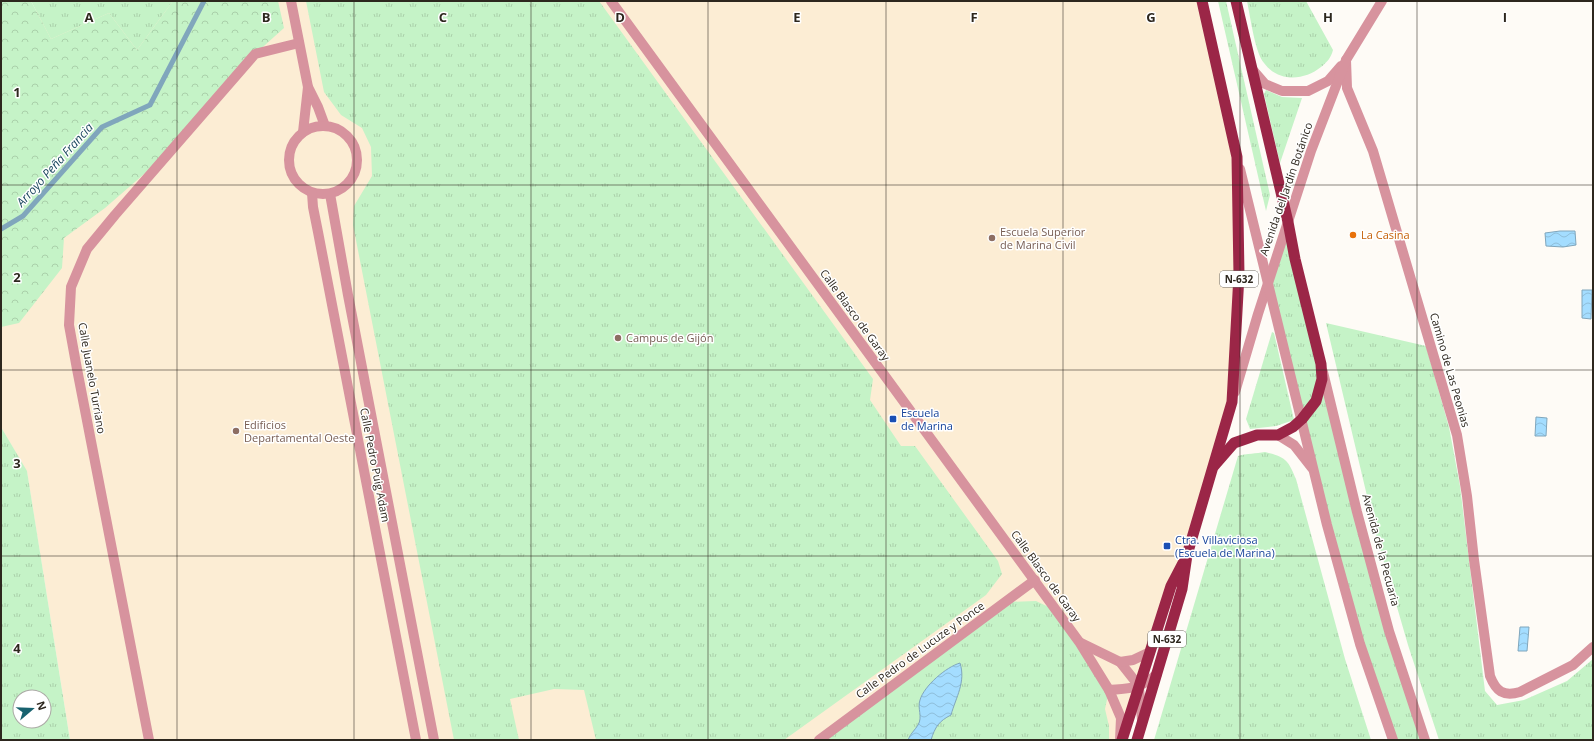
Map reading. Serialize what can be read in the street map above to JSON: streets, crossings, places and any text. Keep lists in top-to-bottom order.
{
  "streets": {
    "highway": ["Avenida del Jardín Botánico", "N-632", "Avenida de la Pecuaria"],
    "street": [
      "Calle Blasco de Garay",
      "Camino de Las Peonias",
      "Calle Juanelo Turriano",
      "Calle Pedro Puig Adam",
      "Calle Pedro de Lucuze y Ponce"
    ]
  },
  "crossings": [
    ["Avenida del Jardín Botánico", "N-632"],
    ["Avenida del Jardín Botánico", "Calle Blasco de Garay"],
    ["Avenida del Jardín Botánico", "Camino de Las Peonias"],
    ["Avenida del Jardín Botánico", "Avenida de la Pecuaria"],
    ["N-632", "Avenida de la Pecuaria"],
    ["Calle Blasco de Garay", "Calle Pedro de Lucuze y Ponce"]
  ],
  "water": ["Arroyo Peña Francia"],
  "places": {
    "other": [
      "La Casina",
      "Escuela Superior de Marina Civil",
      "Campus de Gijón",
      "Edificios Departamental Oeste"
    ],
    "transit": ["Escuela de Marina", "Ctra. Villaviciosa (Escuela de Marina)"]
  },
  "north": "right",
  "grid": {
    "columns": [
      "A",
      "B",
      "C",
      "D",
      "E",
      "F",
      "G",
      "H",
      "I"
    ],
    "rows": [
      "1",
      "2",
      "3",
      "4"
    ]
  }
}
